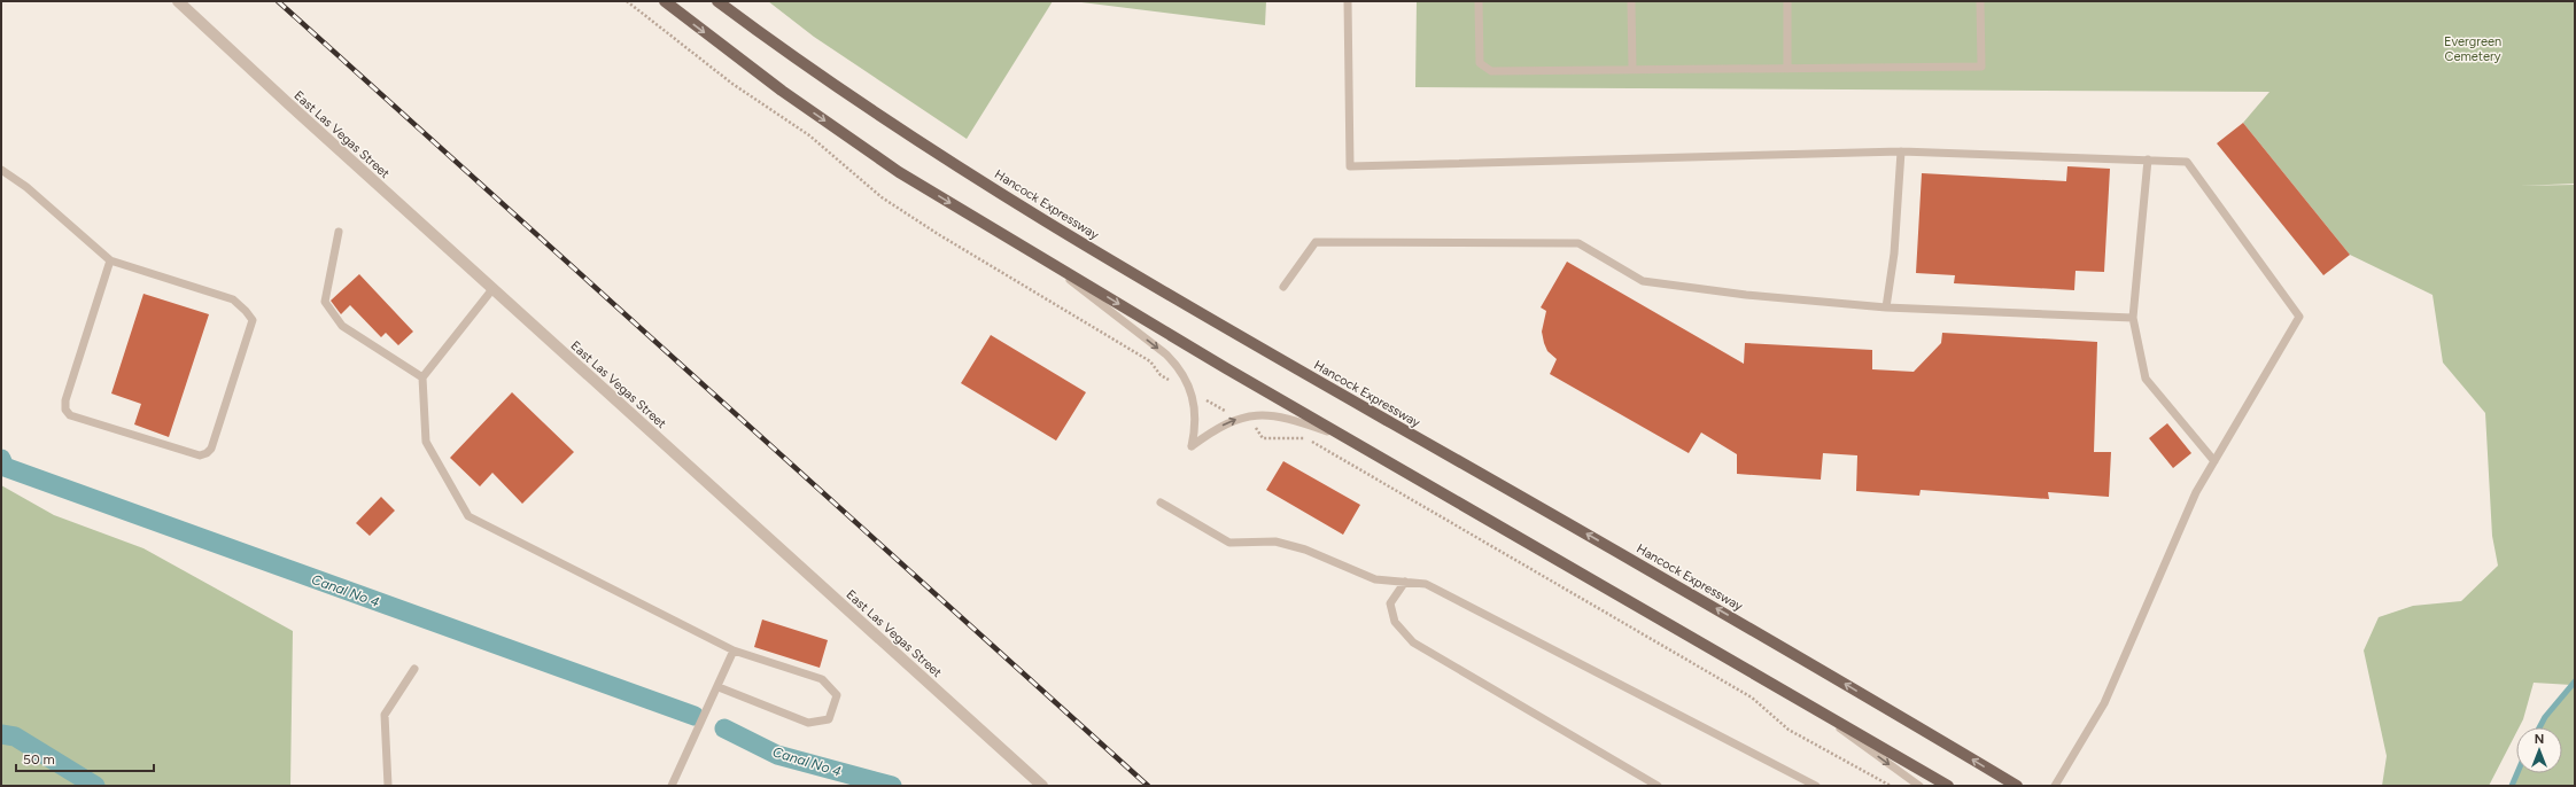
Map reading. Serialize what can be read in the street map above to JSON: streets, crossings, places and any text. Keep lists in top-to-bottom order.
{
  "streets": {
    "main road": ["Hancock Expressway"],
    "street": ["East Las Vegas Street"]
  },
  "water": ["Canal No 4"],
  "parks": ["Evergreen Cemetery"],
  "scale_bar": "50 m",
  "north": "top"
}
